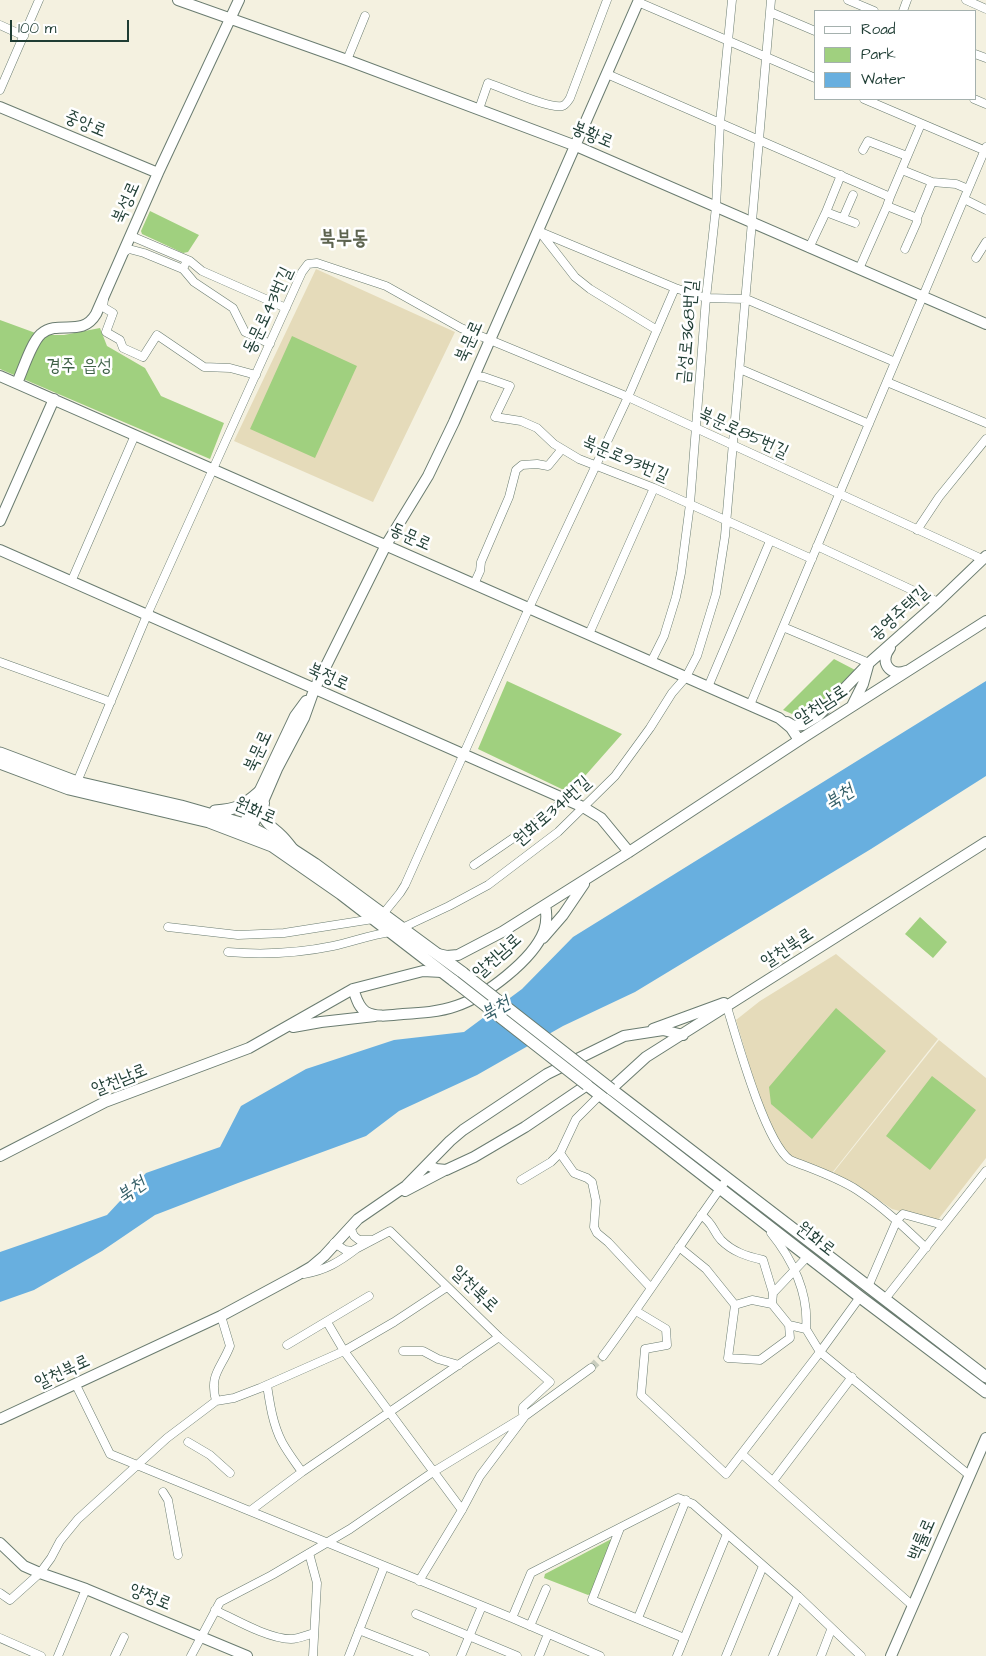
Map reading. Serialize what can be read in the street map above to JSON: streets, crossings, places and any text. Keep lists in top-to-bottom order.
{
  "streets": {
    "main road": ["원화로"],
    "street": [
      "중앙로",
      "봉황로",
      "북성로",
      "동문로43번길",
      "금성로368번길",
      "북문로",
      "북문로85번길",
      "북문로93번길",
      "동문로",
      "공영주택길",
      "북정로",
      "알천남로",
      "원화로341번길",
      "알천북로",
      "백률로",
      "양정로"
    ]
  },
  "crossings": [
    ["중앙로", "북성로"],
    ["봉황로", "북성로"],
    ["봉황로", "금성로368번길"],
    ["봉황로", "북문로"],
    ["봉황로", "원화로341번길"],
    ["북성로", "동문로"],
    ["동문로43번길", "북문로"],
    ["동문로43번길", "북문로85번길"],
    ["동문로43번길", "동문로"],
    ["동문로43번길", "북정로"],
    ["동문로43번길", "원화로"],
    ["금성로368번길", "북문로85번길"],
    ["금성로368번길", "북문로93번길"],
    ["금성로368번길", "동문로"],
    ["북문로", "북문로85번길"],
    ["북문로", "북문로93번길"],
    ["북문로", "동문로"],
    ["북문로", "북정로"],
    ["북문로", "원화로"],
    ["북문로85번길", "공영주택길"],
    ["북문로85번길", "원화로341번길"],
    ["북문로93번길", "원화로341번길"],
    ["동문로", "알천남로"],
    ["동문로", "원화로341번길"],
    ["공영주택길", "알천남로"],
    ["북정로", "알천남로"],
    ["북정로", "원화로341번길"],
    ["알천남로", "원화로"],
    ["원화로", "원화로341번길"],
    ["원화로", "알천북로"]
  ],
  "districts": ["북부동"],
  "water": ["북천"],
  "parks": ["경주 읍성"],
  "legend": ["Road", "Park", "Water"],
  "scale_bar": "100 m"
}
